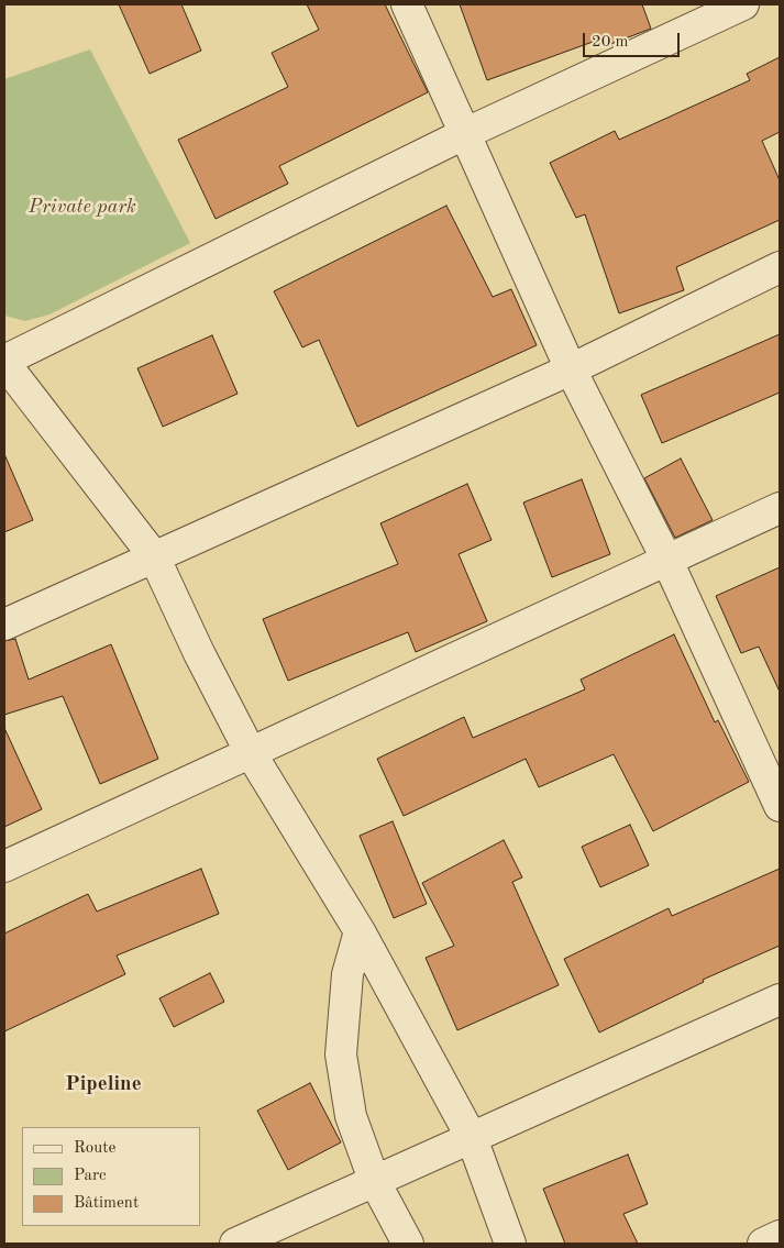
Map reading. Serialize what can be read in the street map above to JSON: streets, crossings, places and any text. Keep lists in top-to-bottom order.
{
  "districts": ["Pipeline"],
  "parks": ["Private park"],
  "legend": ["Route", "Parc", "Bâtiment"],
  "scale_bar": "20 m"
}
